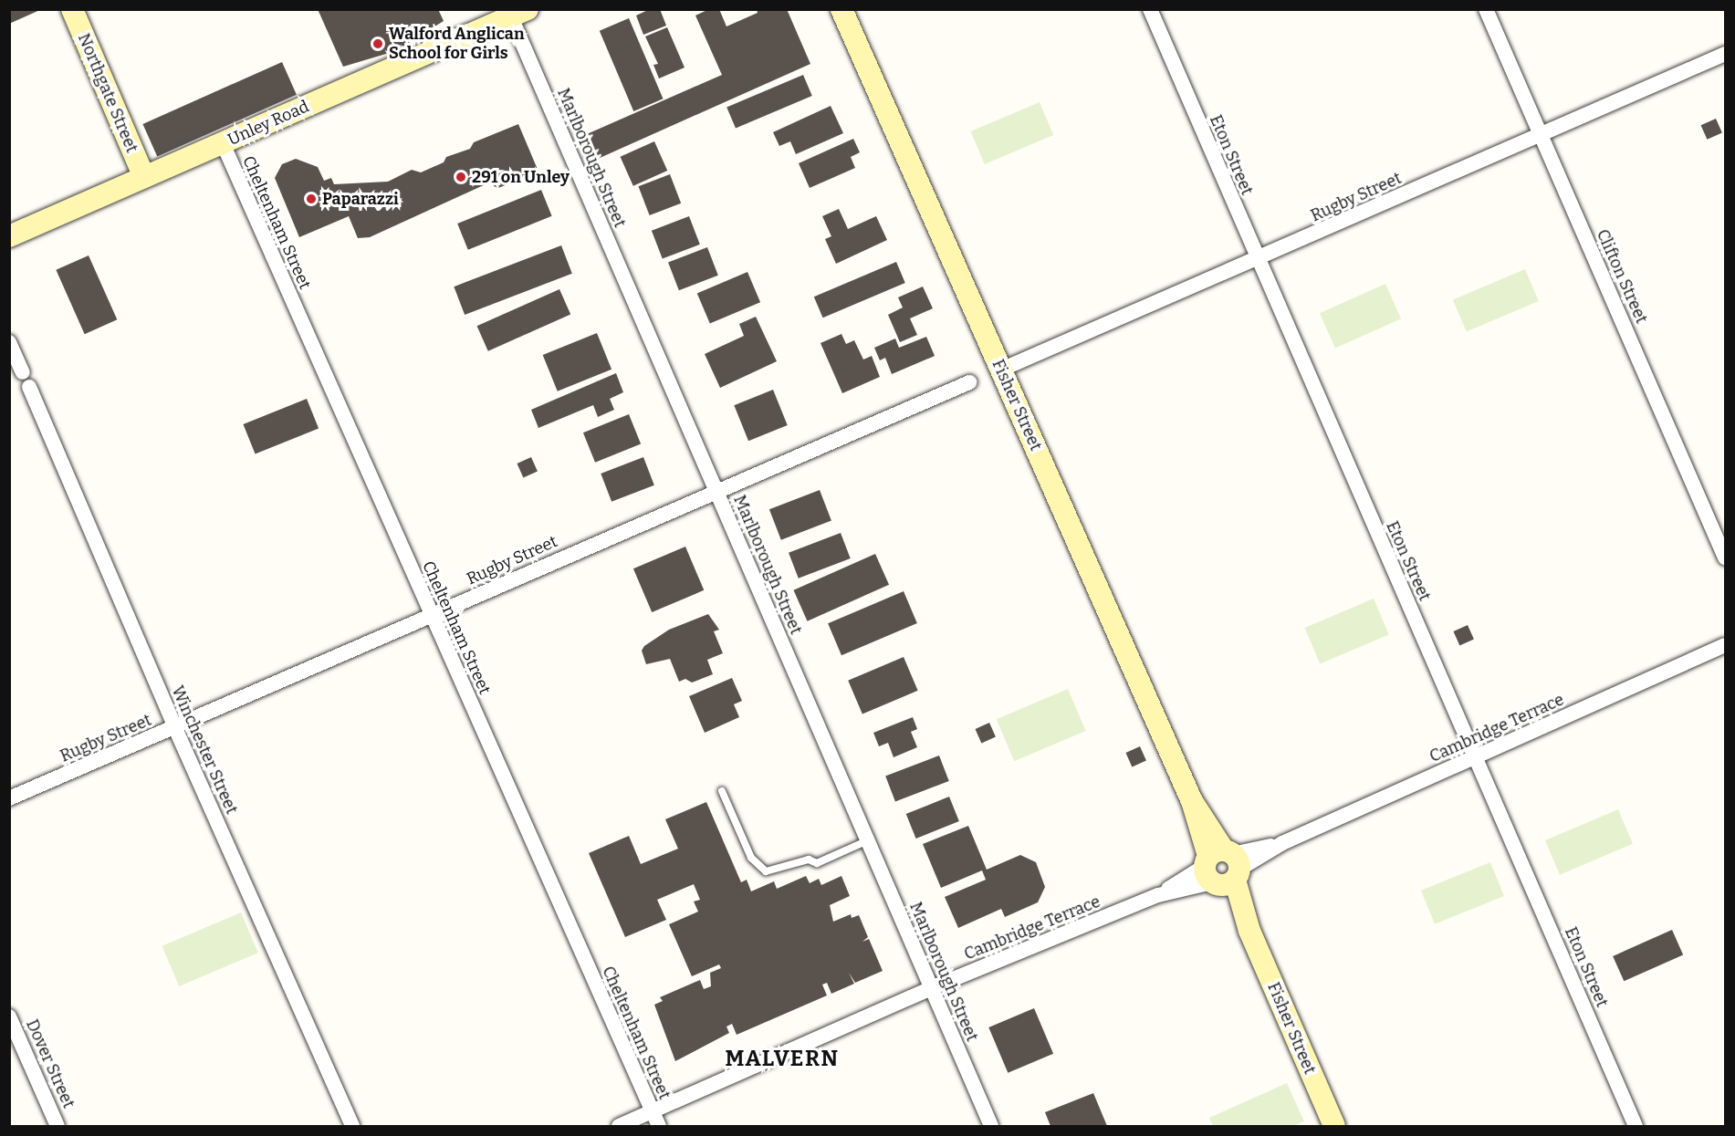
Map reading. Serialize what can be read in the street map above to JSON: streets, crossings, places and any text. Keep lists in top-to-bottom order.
{
  "streets": {
    "street": [
      "Northgate Street",
      "Unley Road",
      "Eton Street",
      "Marlborough Street",
      "Rugby Street",
      "Cheltenham Street",
      "Clifton Street",
      "Fisher Street",
      "Cambridge Terrace",
      "Winchester Street",
      "Dover Street"
    ]
  },
  "crossings": [
    ["Northgate Street", "Unley Road"],
    ["Unley Road", "Marlborough Street"],
    ["Unley Road", "Cheltenham Street"],
    ["Eton Street", "Rugby Street"],
    ["Eton Street", "Cambridge Terrace"],
    ["Marlborough Street", "Rugby Street"],
    ["Marlborough Street", "Cambridge Terrace"],
    ["Rugby Street", "Cheltenham Street"],
    ["Rugby Street", "Clifton Street"],
    ["Rugby Street", "Fisher Street"],
    ["Rugby Street", "Winchester Street"],
    ["Cheltenham Street", "Cambridge Terrace"],
    ["Fisher Street", "Cambridge Terrace"]
  ],
  "districts": ["MALVERN"],
  "places": ["Walford Anglican School for Girls", "291 on Unley", "Paparazzi"]
}
